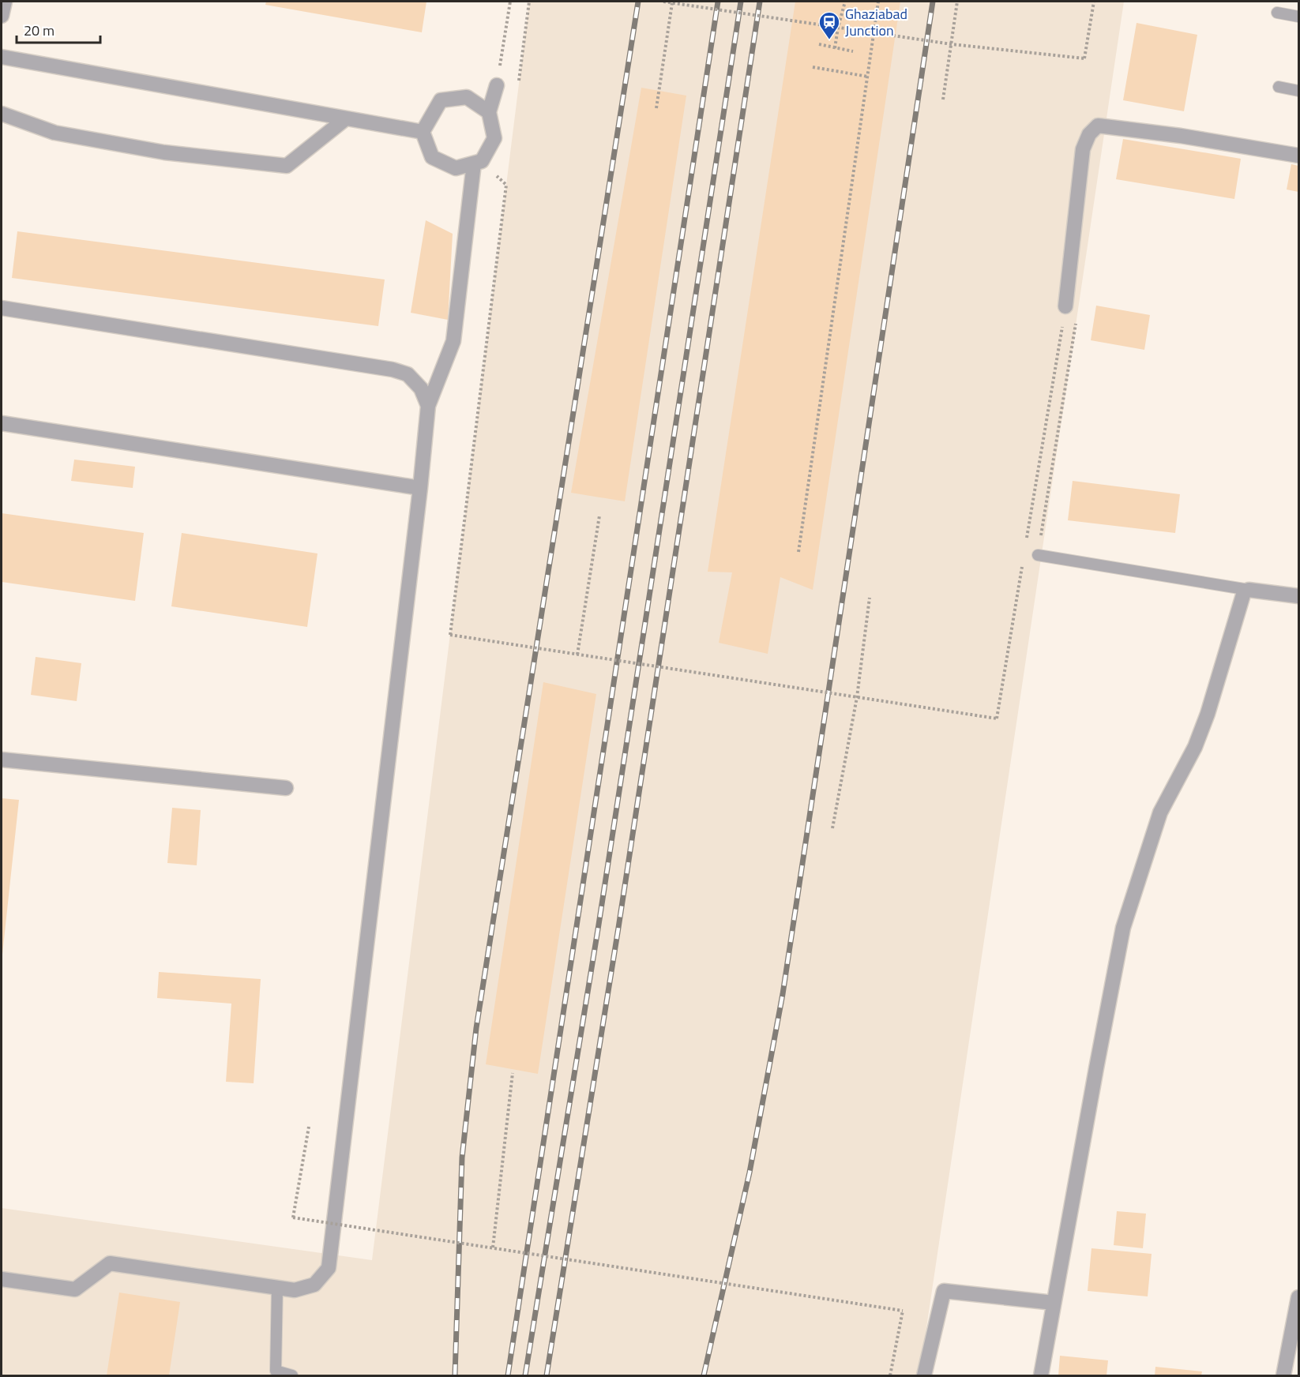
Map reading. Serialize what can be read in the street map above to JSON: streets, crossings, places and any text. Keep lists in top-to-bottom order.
{
  "places": {
    "station": ["Ghaziabad Junction"]
  },
  "scale_bar": "20 m"
}
